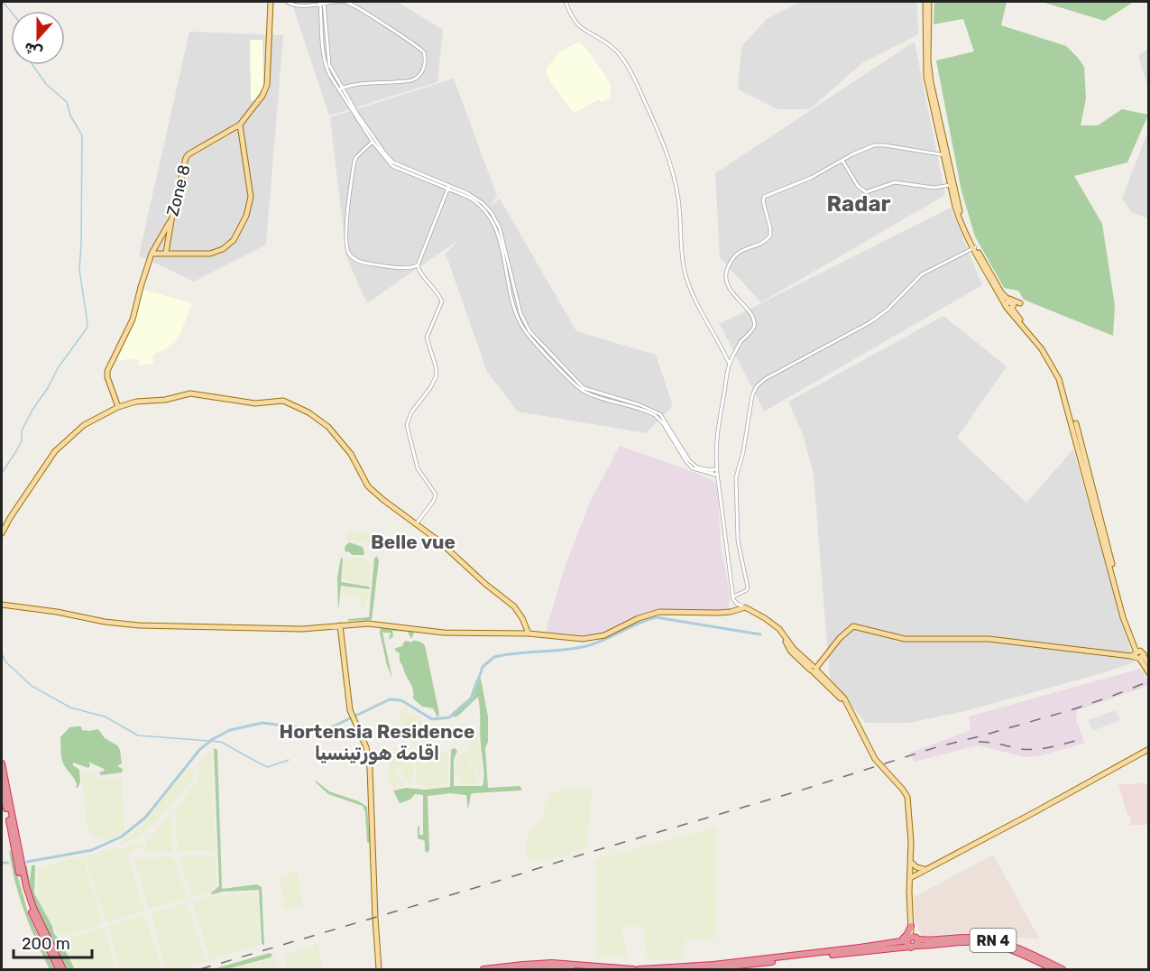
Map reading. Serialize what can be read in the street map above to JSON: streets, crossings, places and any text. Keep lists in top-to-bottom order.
{
  "streets": {
    "highway": ["RN 4"],
    "main road": ["Zone 8"]
  },
  "districts": ["Radar", "Belle vue", "Hortensia Residence اقامة هورتينسيا"],
  "scale_bar": "200 m",
  "north": "bottom"
}
